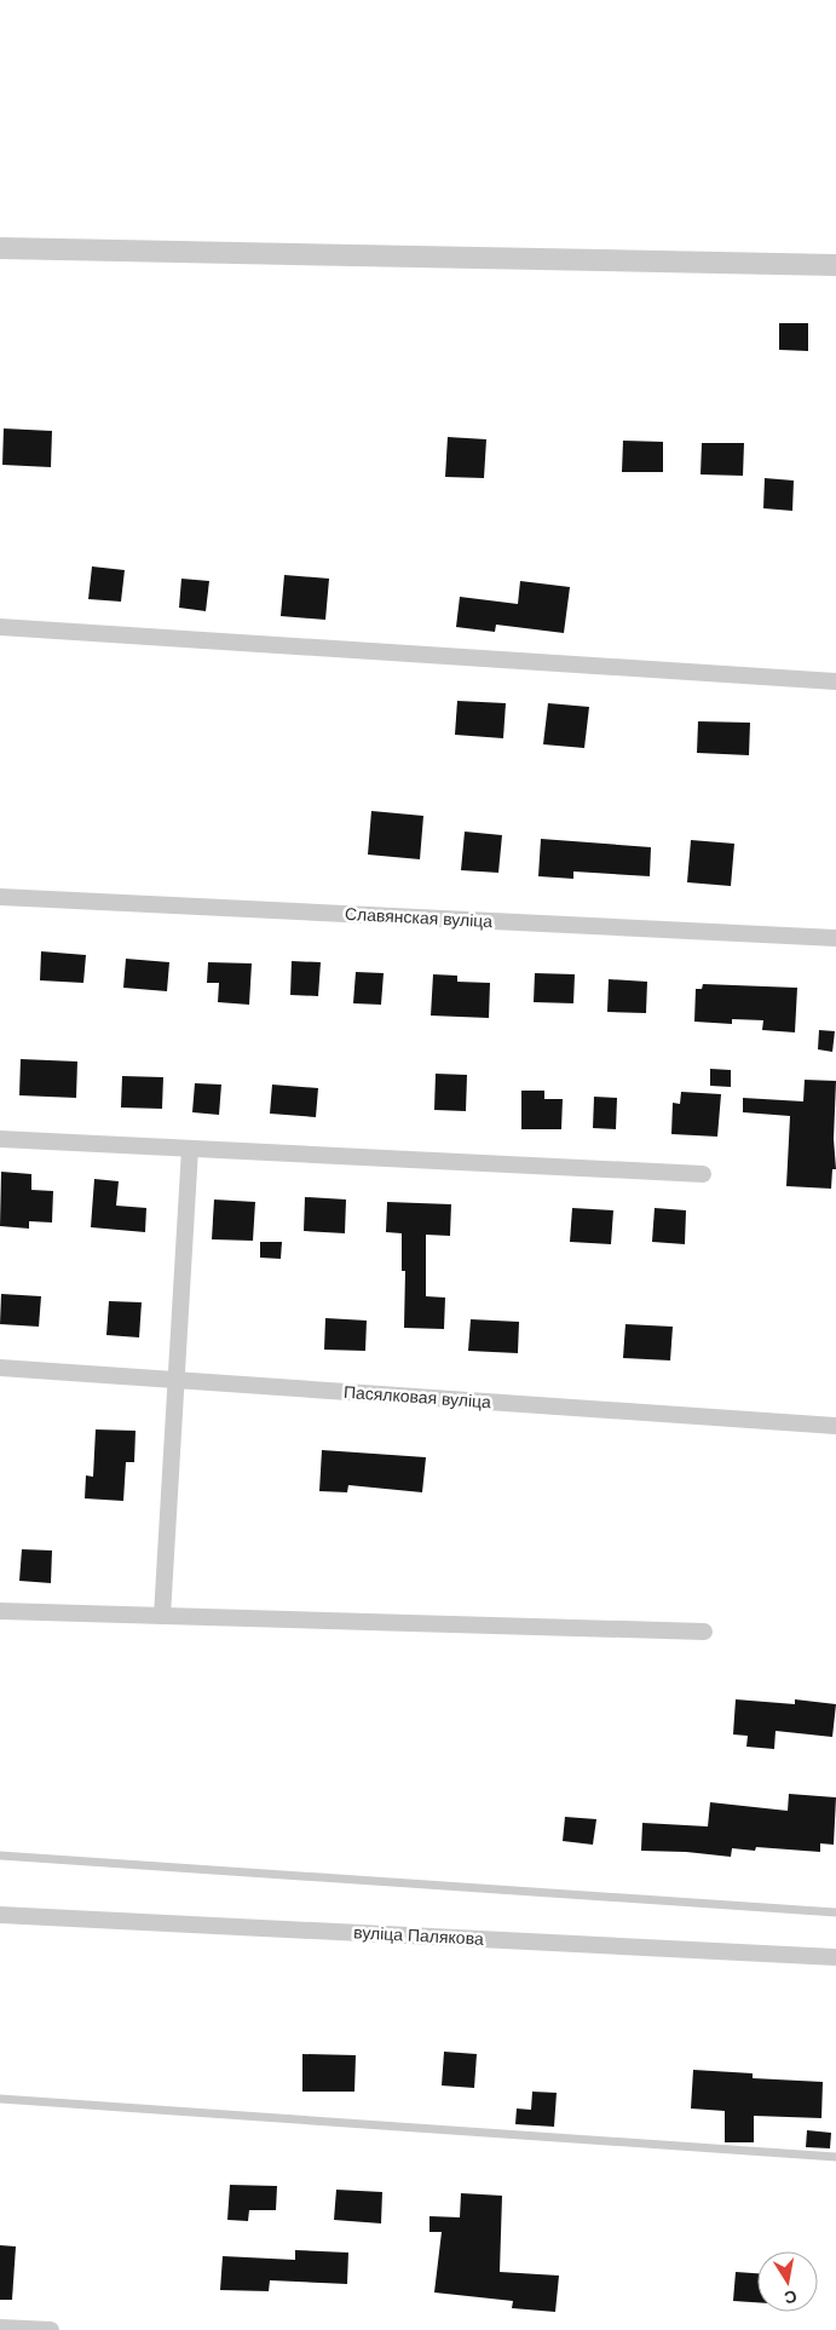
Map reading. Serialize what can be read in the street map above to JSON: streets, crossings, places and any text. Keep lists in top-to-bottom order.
{
  "streets": {
    "street": ["Славянская вуліца", "Пасялковая вуліца", "вуліца Палякова"]
  },
  "north": "bottom"
}
